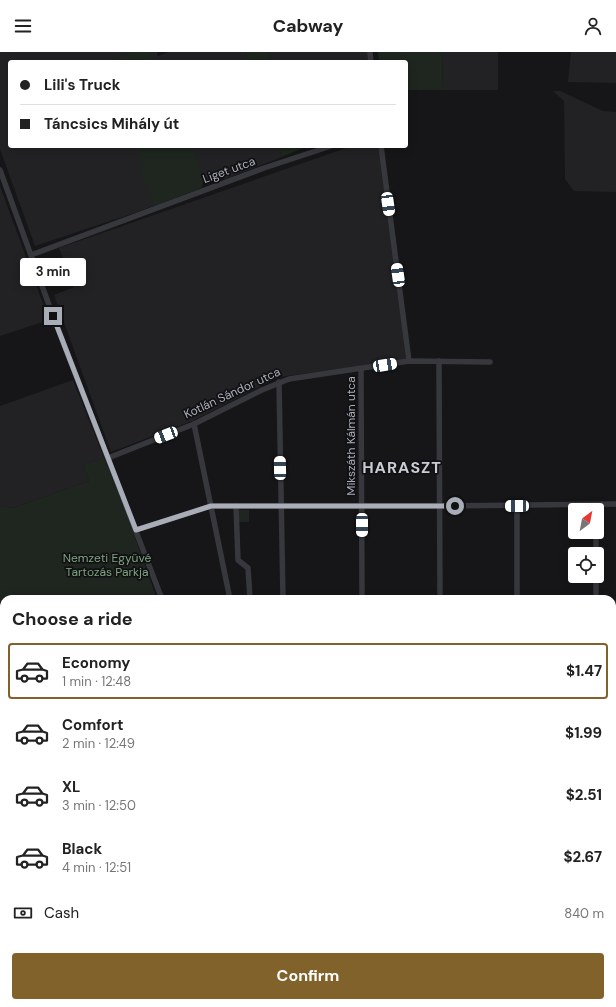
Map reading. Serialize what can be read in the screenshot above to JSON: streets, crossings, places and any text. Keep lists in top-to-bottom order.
{
  "streets": {
    "street": ["Liget utca", "Kotlán Sándor utca", "Mikszáth Kálmán utca"]
  },
  "crossings": [
    ["Kotlán Sándor utca", "Mikszáth Kálmán utca"]
  ],
  "districts": ["HARASZT"],
  "parks": ["Nemzeti Együvé Tartozás Parkja"],
  "north": "top right",
  "page": {
    "header": "Cabway",
    "banner": ["Lili's Truck", "Táncsics Mihály út"],
    "bubble": "3 min",
    "heading": "Choose a ride",
    "list": [
      {
        "name": "Economy",
        "note": "1 min · 12:48",
        "value": "$1.47"
      },
      {
        "name": "Comfort",
        "note": "2 min · 12:49",
        "value": "$1.99"
      },
      {
        "name": "XL",
        "note": "3 min · 12:50",
        "value": "$2.51"
      },
      {
        "name": "Black",
        "note": "4 min · 12:51",
        "value": "$2.67"
      }
    ],
    "pay": ["Cash", "840 m"],
    "buttons": "Confirm"
  }
}
